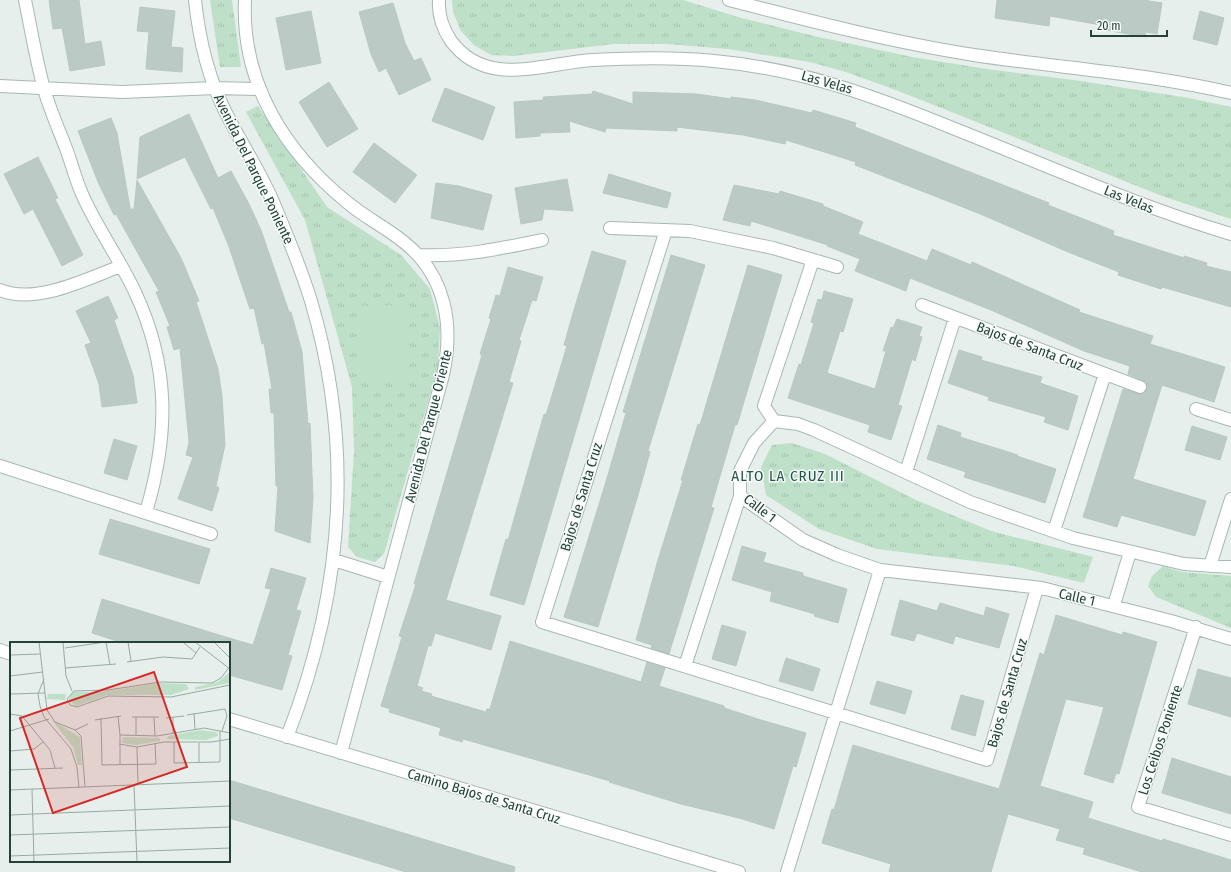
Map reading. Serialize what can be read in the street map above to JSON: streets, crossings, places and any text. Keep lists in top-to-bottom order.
{
  "streets": {
    "street": [
      "Las Velas",
      "Avenida Del Parque Poniente",
      "Bajos de Santa Cruz",
      "Avenida Del Parque Oriente",
      "Calle 1",
      "Los Ceibos Poniente",
      "Camino Bajos de Santa Cruz"
    ]
  },
  "crossings": [
    ["Avenida Del Parque Poniente", "Camino Bajos de Santa Cruz"],
    ["Bajos de Santa Cruz", "Calle 1"],
    ["Avenida Del Parque Oriente", "Camino Bajos de Santa Cruz"],
    ["Calle 1", "Los Ceibos Poniente"]
  ],
  "districts": ["ALTO LA CRUZ III"],
  "scale_bar": "20 m"
}
